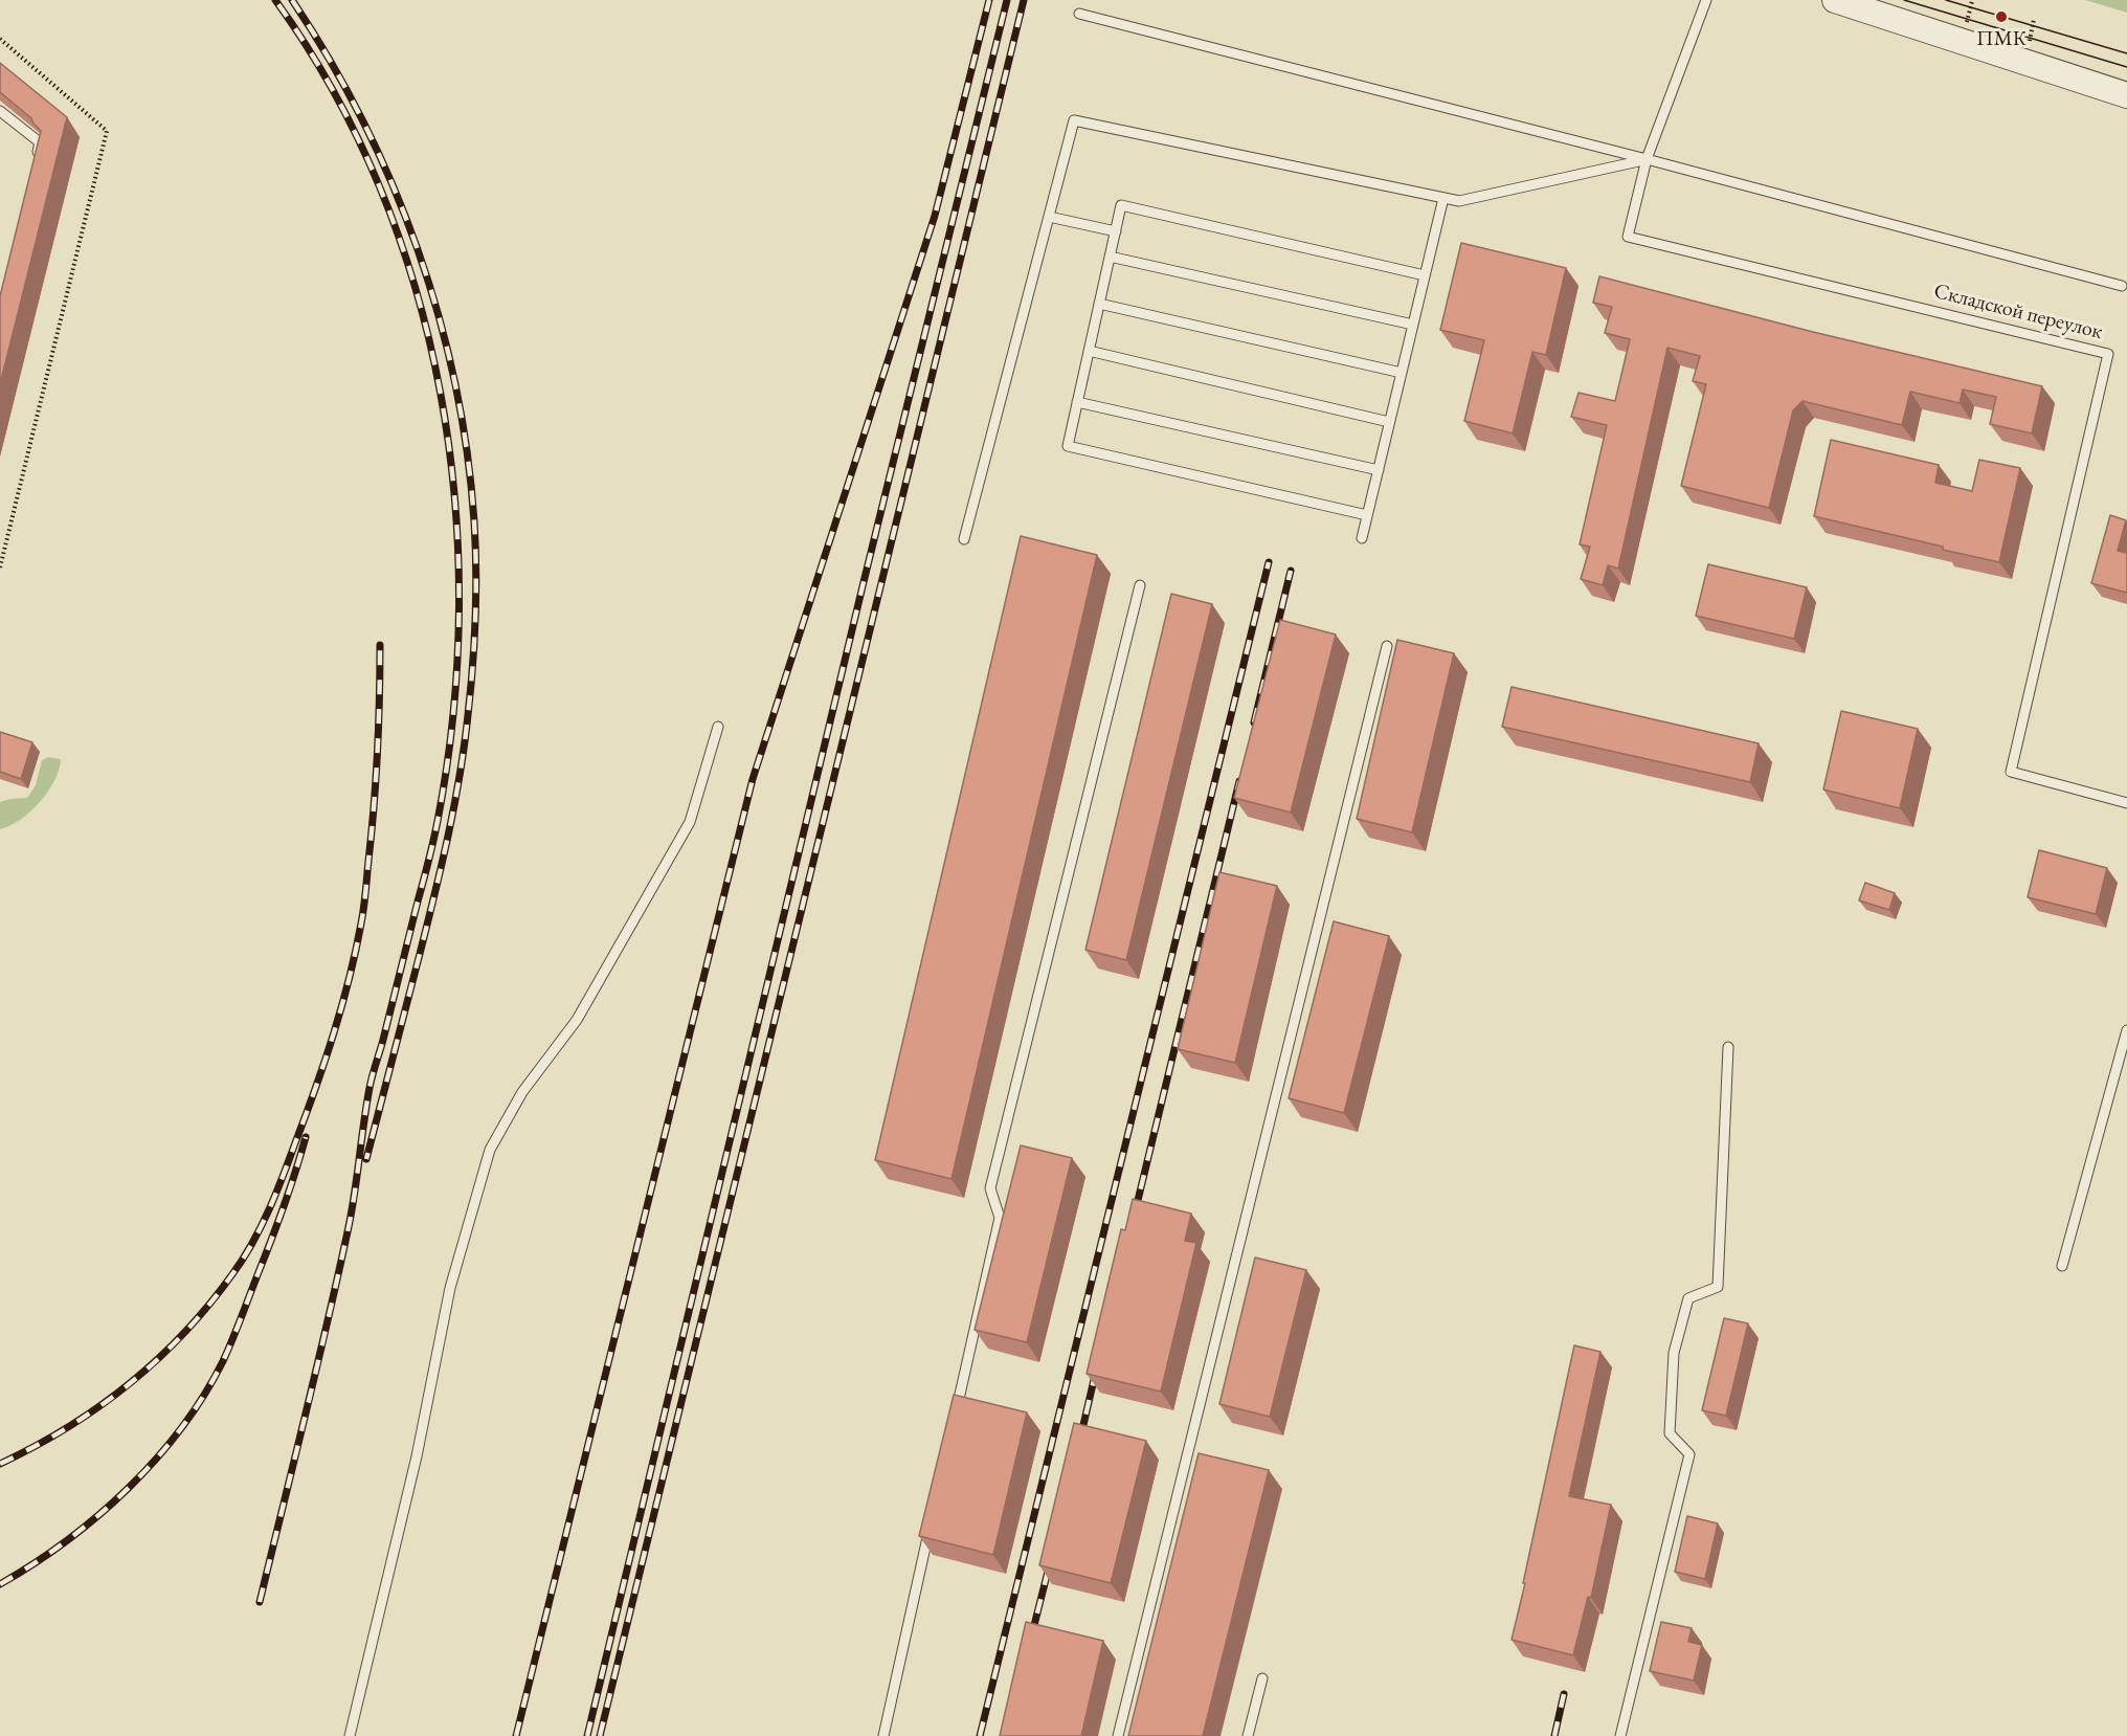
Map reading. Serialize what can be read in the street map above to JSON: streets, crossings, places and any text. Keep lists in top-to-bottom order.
{
  "streets": {
    "lane": ["Складской переулок"]
  },
  "places": ["ПМК"]
}
